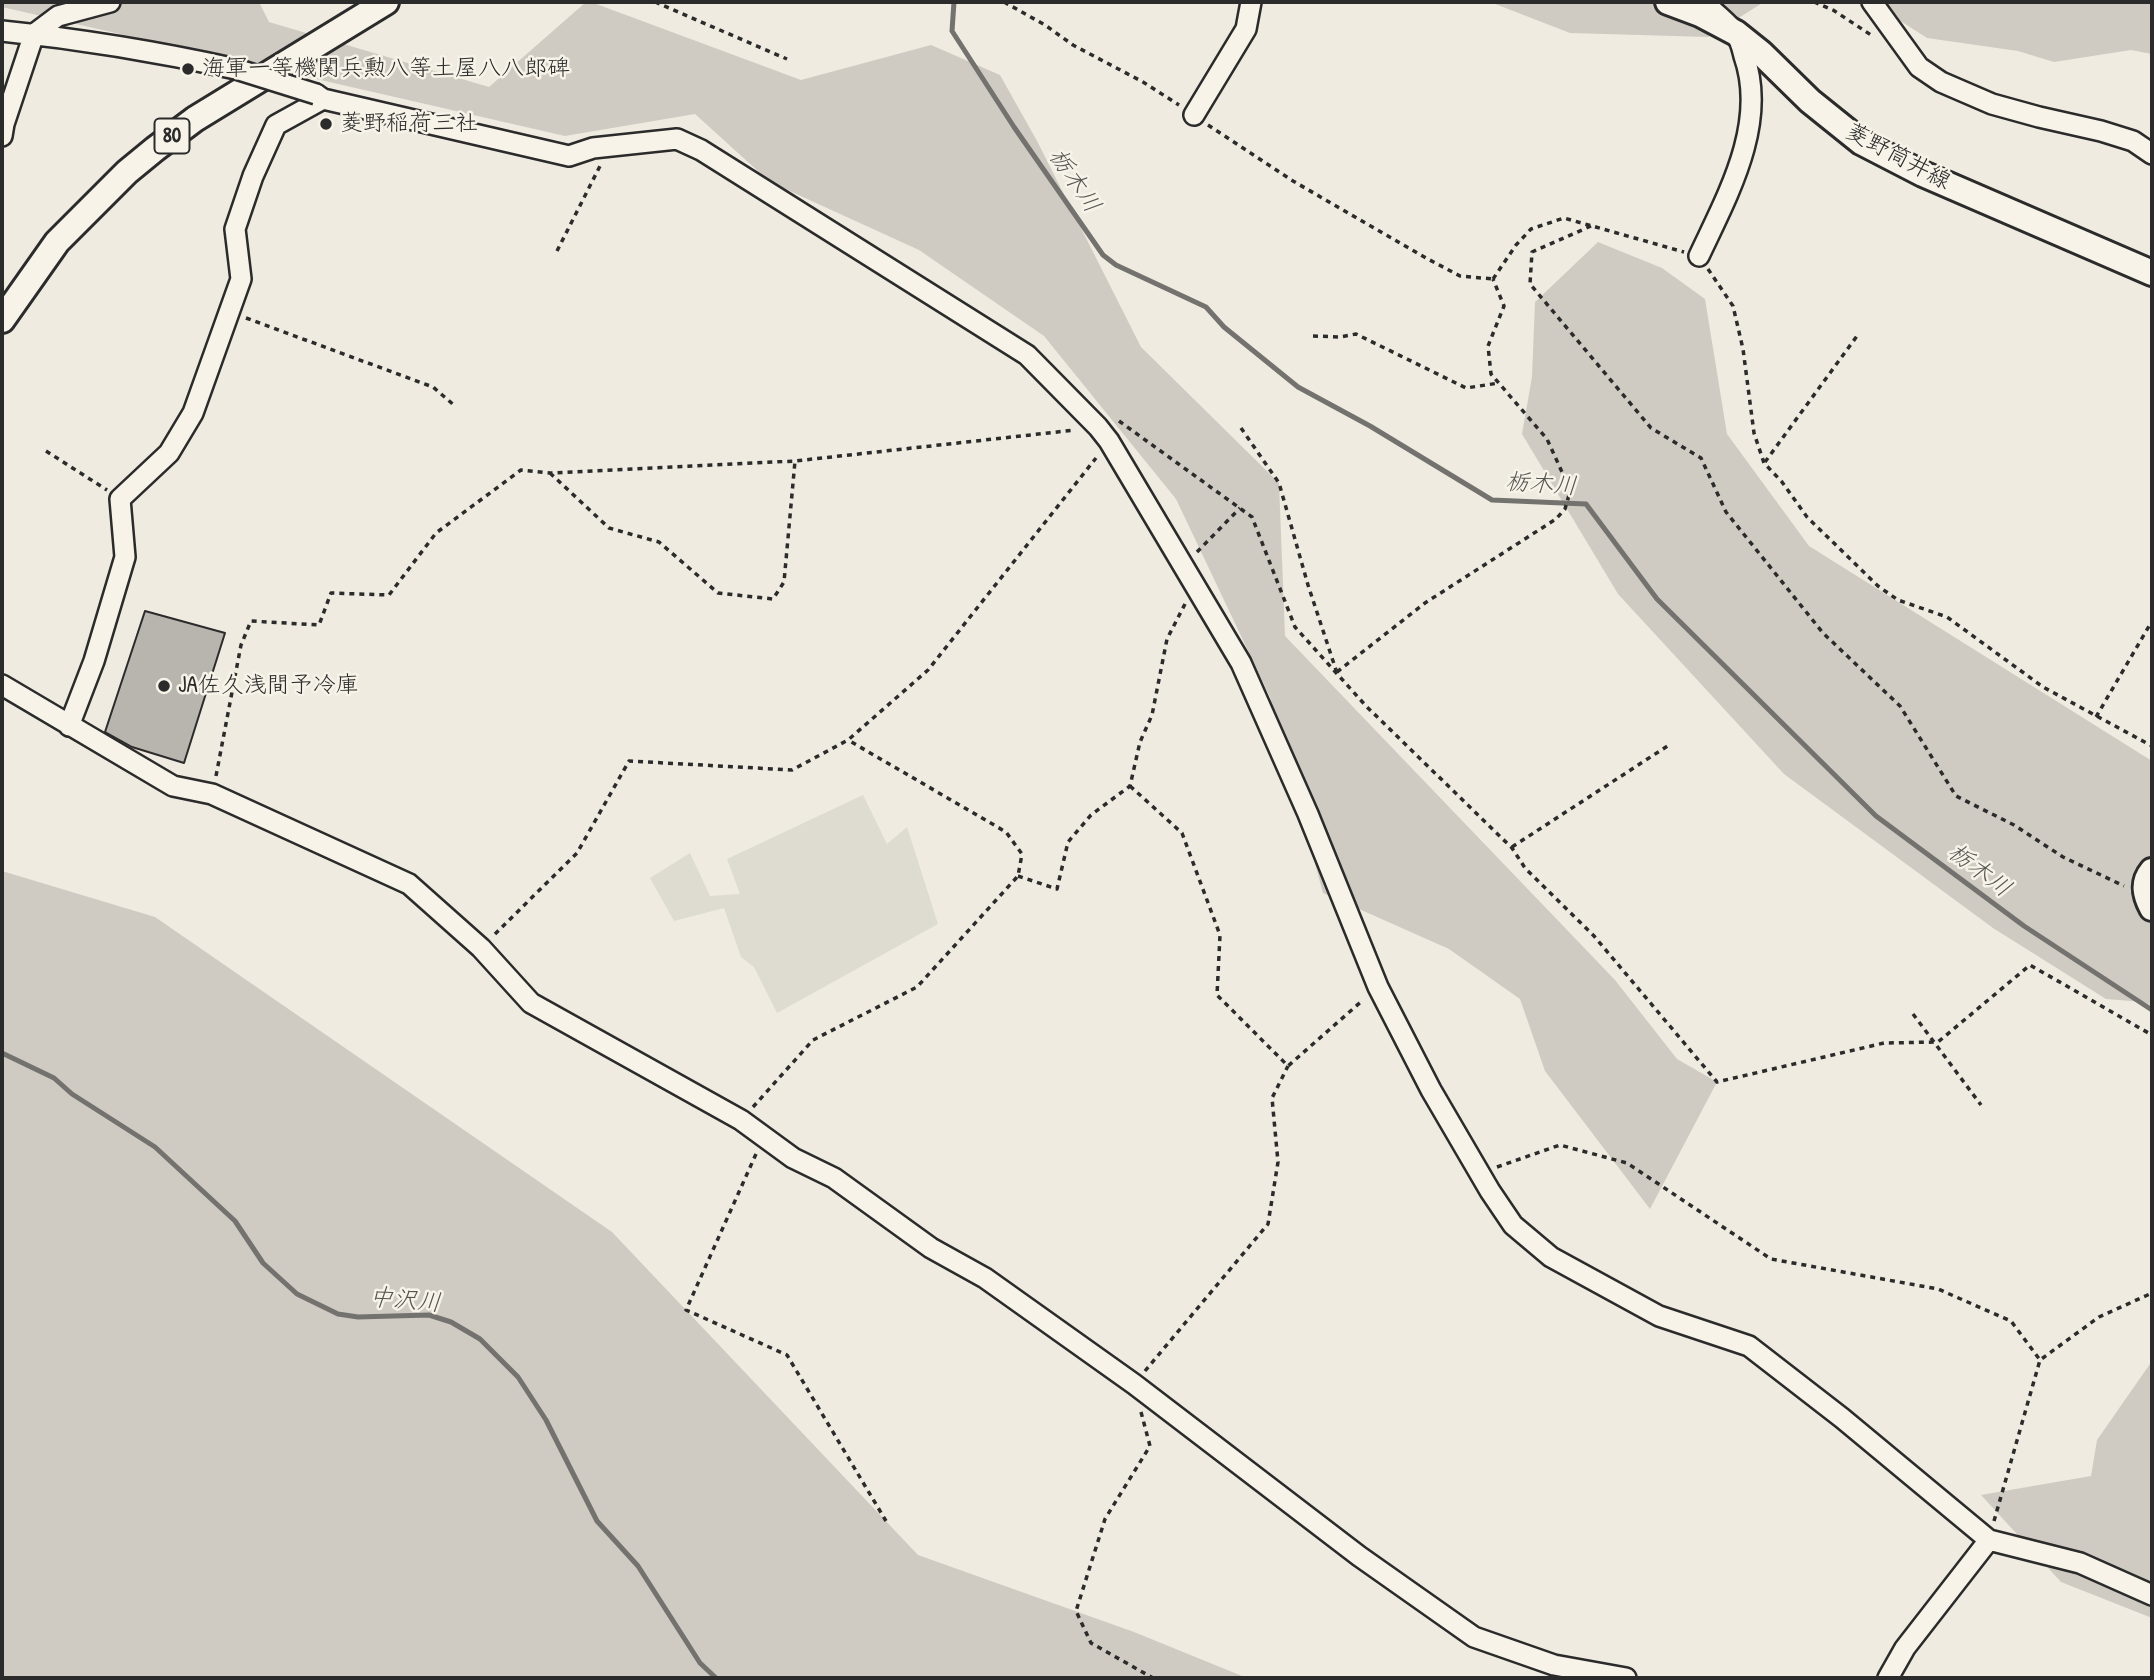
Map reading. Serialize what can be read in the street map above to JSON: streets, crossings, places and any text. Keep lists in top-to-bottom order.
{
  "streets": {
    "main road": ["80", "菱野筒井線"]
  },
  "water": ["栃木川", "中沢川"],
  "places": ["海軍一等機関兵勲八等土屋八八郎碑", "菱野稲荷三社", "JA佐久浅間予冷庫"]
}
